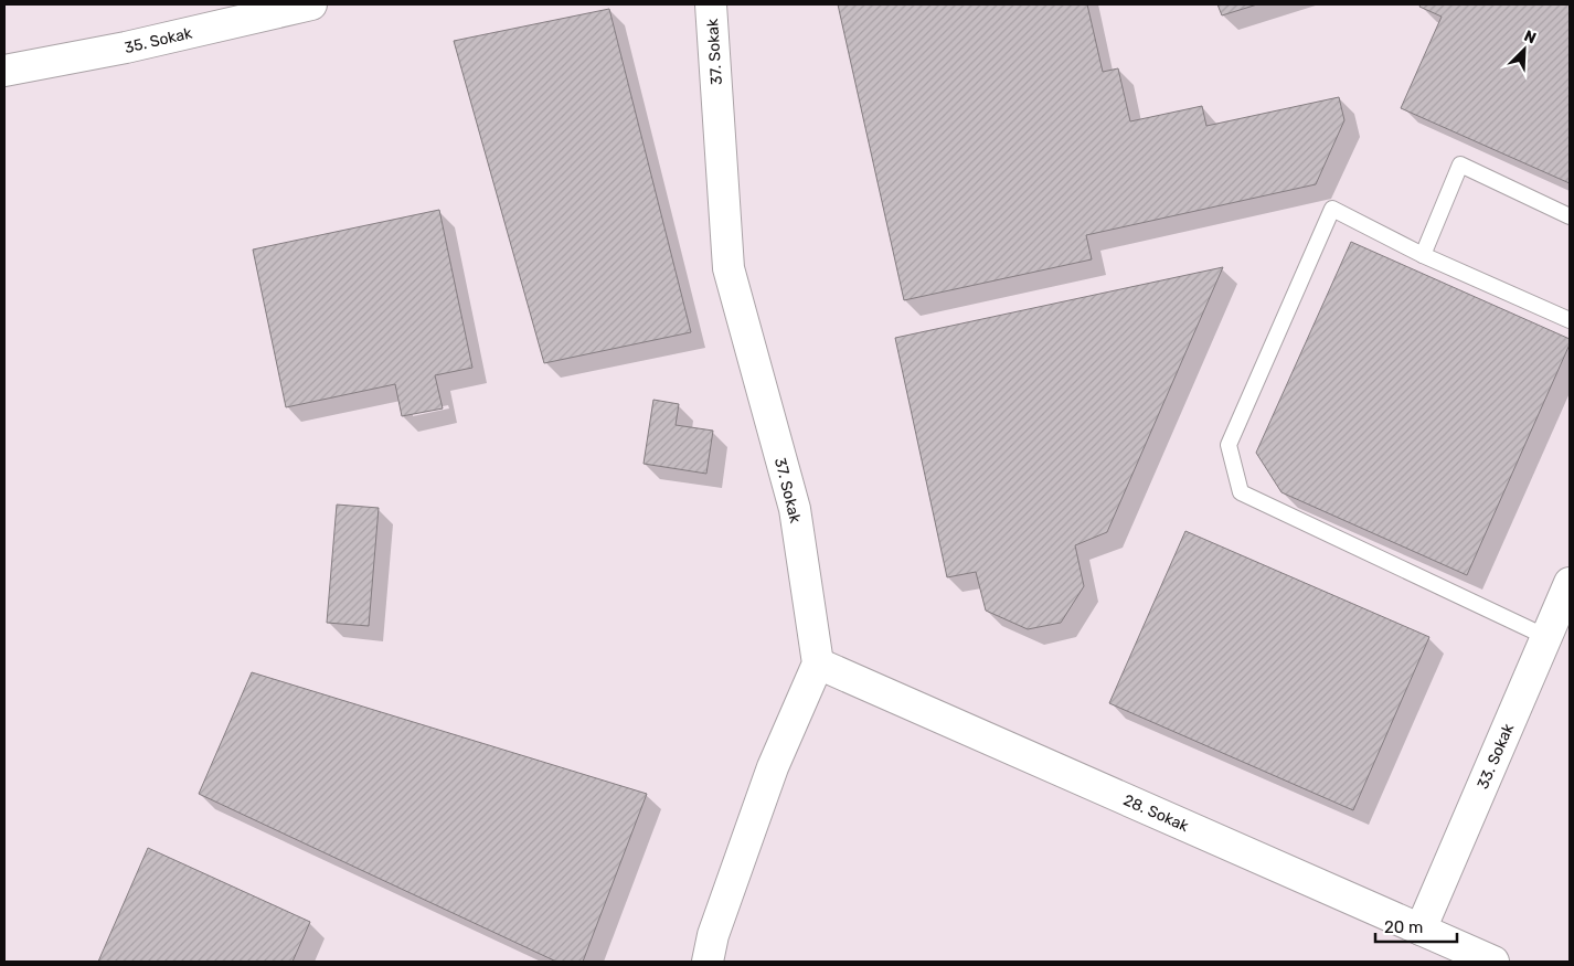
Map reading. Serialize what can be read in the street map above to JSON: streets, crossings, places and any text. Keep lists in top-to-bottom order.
{
  "streets": {
    "street": [
      "35. Sokak",
      "37. Sokak",
      "33. Sokak",
      "28. Sokak"
    ]
  },
  "crossings": [
    ["37. Sokak", "28. Sokak"],
    ["33. Sokak", "28. Sokak"]
  ],
  "scale_bar": "20 m",
  "north": "top right"
}
